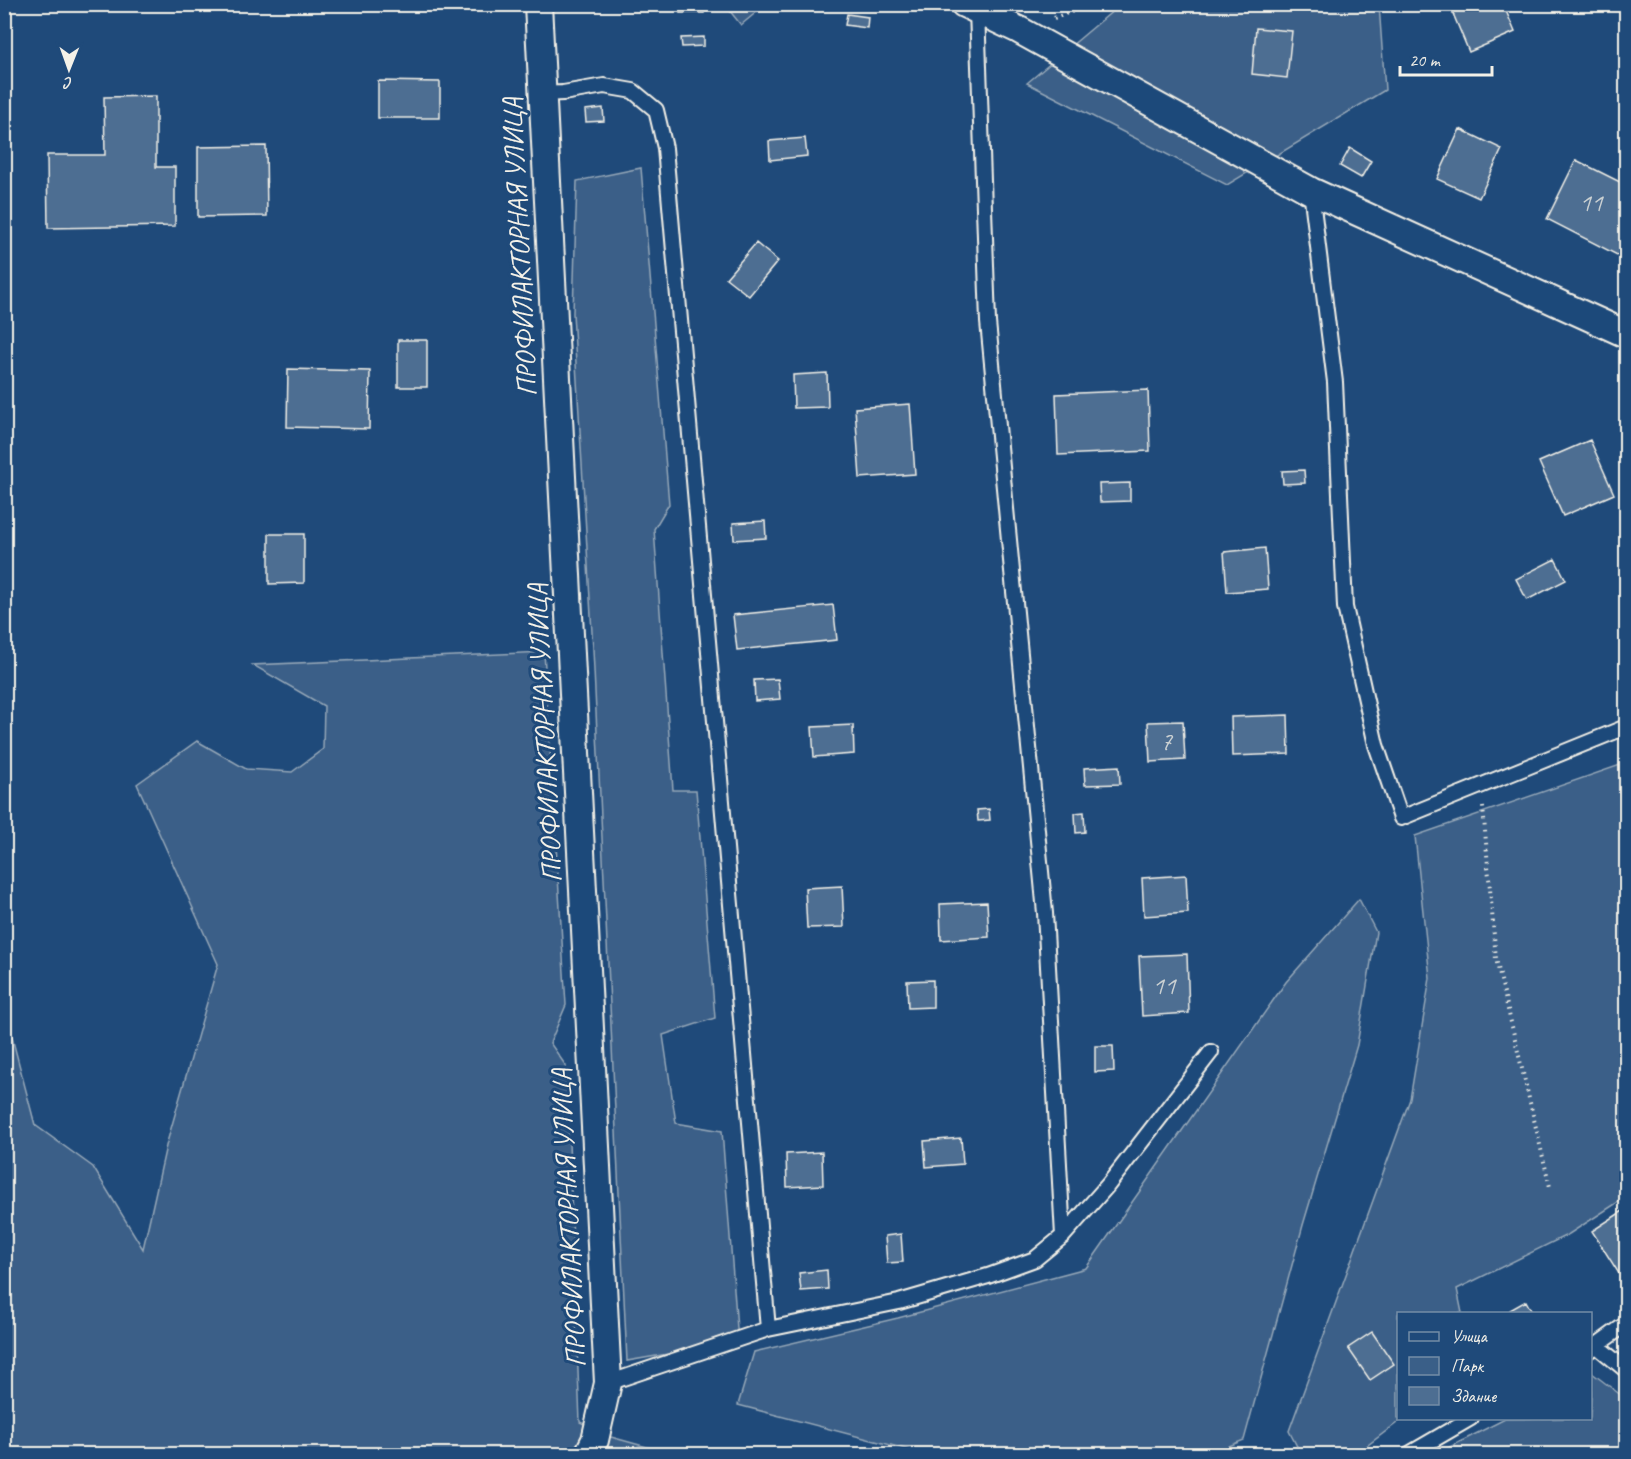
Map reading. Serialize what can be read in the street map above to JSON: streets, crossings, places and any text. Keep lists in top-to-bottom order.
{
  "streets": {
    "street": ["ПРОФИЛАКТОРНАЯ УЛИЦА"]
  },
  "house_numbers": ["11", "7", "11"],
  "legend": ["Улица", "Парк", "Здание"],
  "scale_bar": "20 m",
  "north": "bottom"
}
